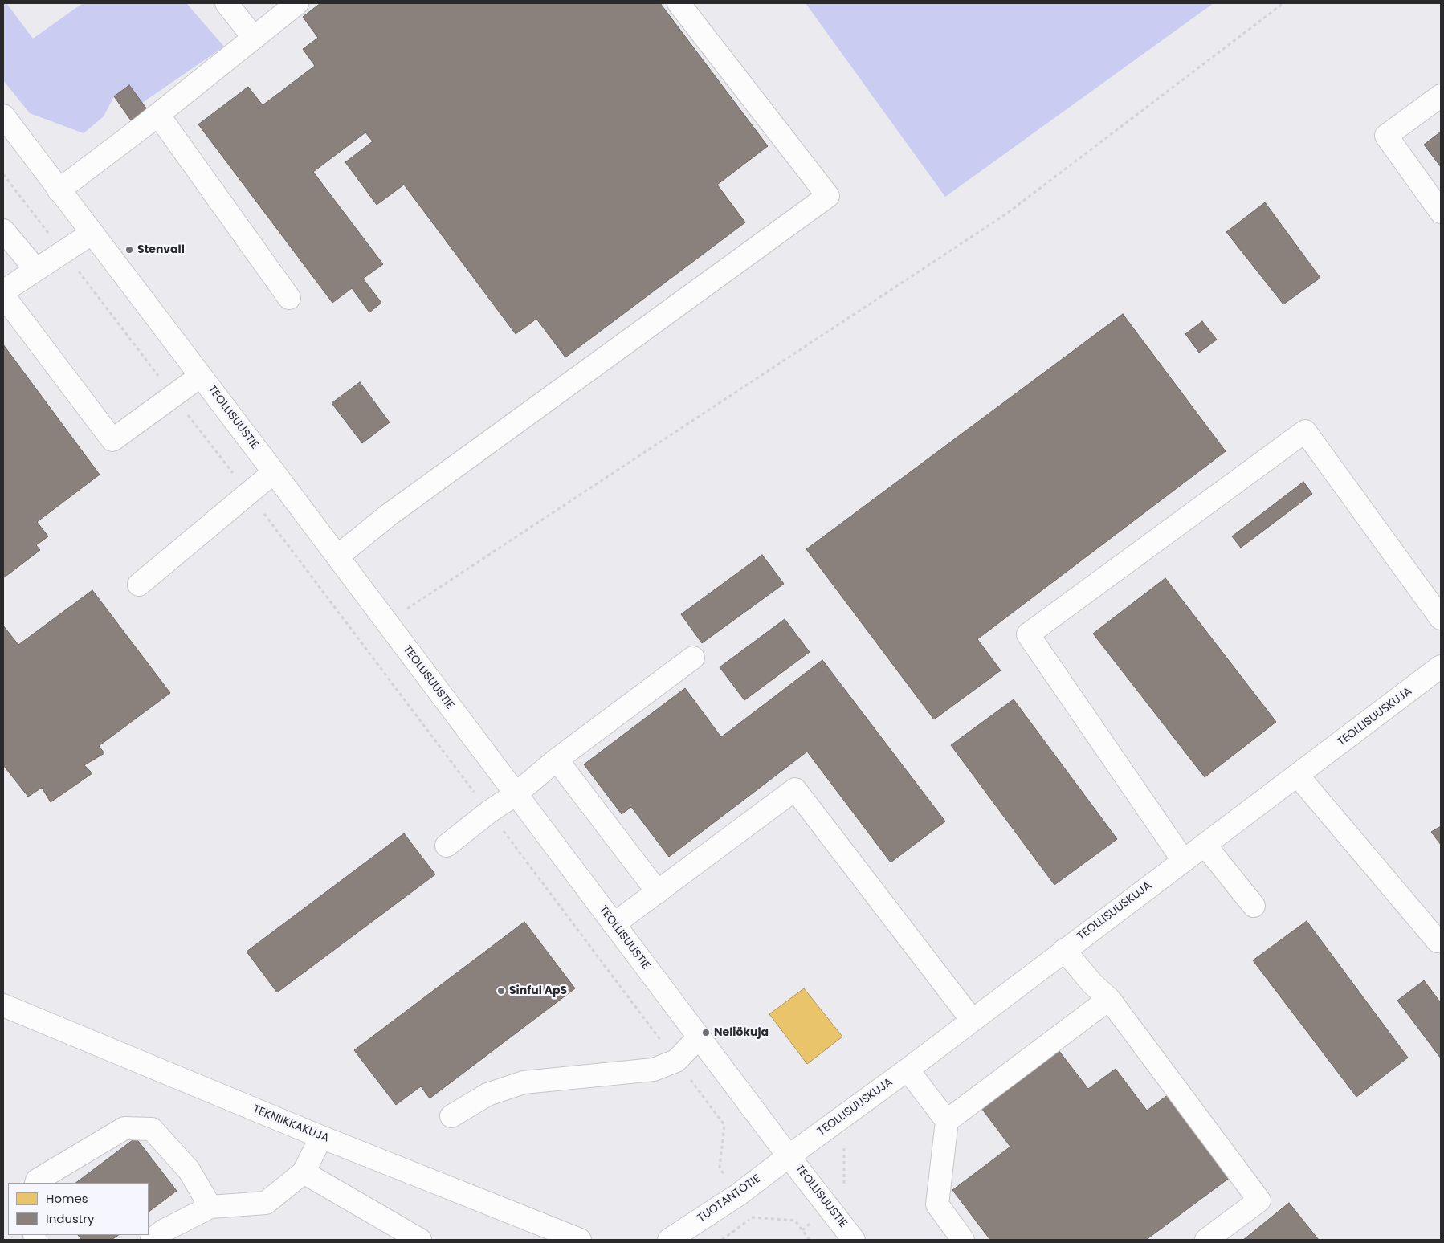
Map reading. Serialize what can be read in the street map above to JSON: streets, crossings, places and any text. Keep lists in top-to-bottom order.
{
  "streets": {
    "street": [
      "TEOLLISUUSTIE",
      "TEOLLISUUSKUJA",
      "TEKNIIKKAKUJA",
      "TUOTANTOTIE"
    ]
  },
  "crossings": [
    ["TEOLLISUUSTIE", "TEOLLISUUSKUJA"],
    ["TEOLLISUUSTIE", "TUOTANTOTIE"],
    ["TEOLLISUUSKUJA", "TUOTANTOTIE"]
  ],
  "places": ["Stenvall", "Sinful ApS", "Neliökuja"],
  "legend": ["Homes", "Industry"]
}
